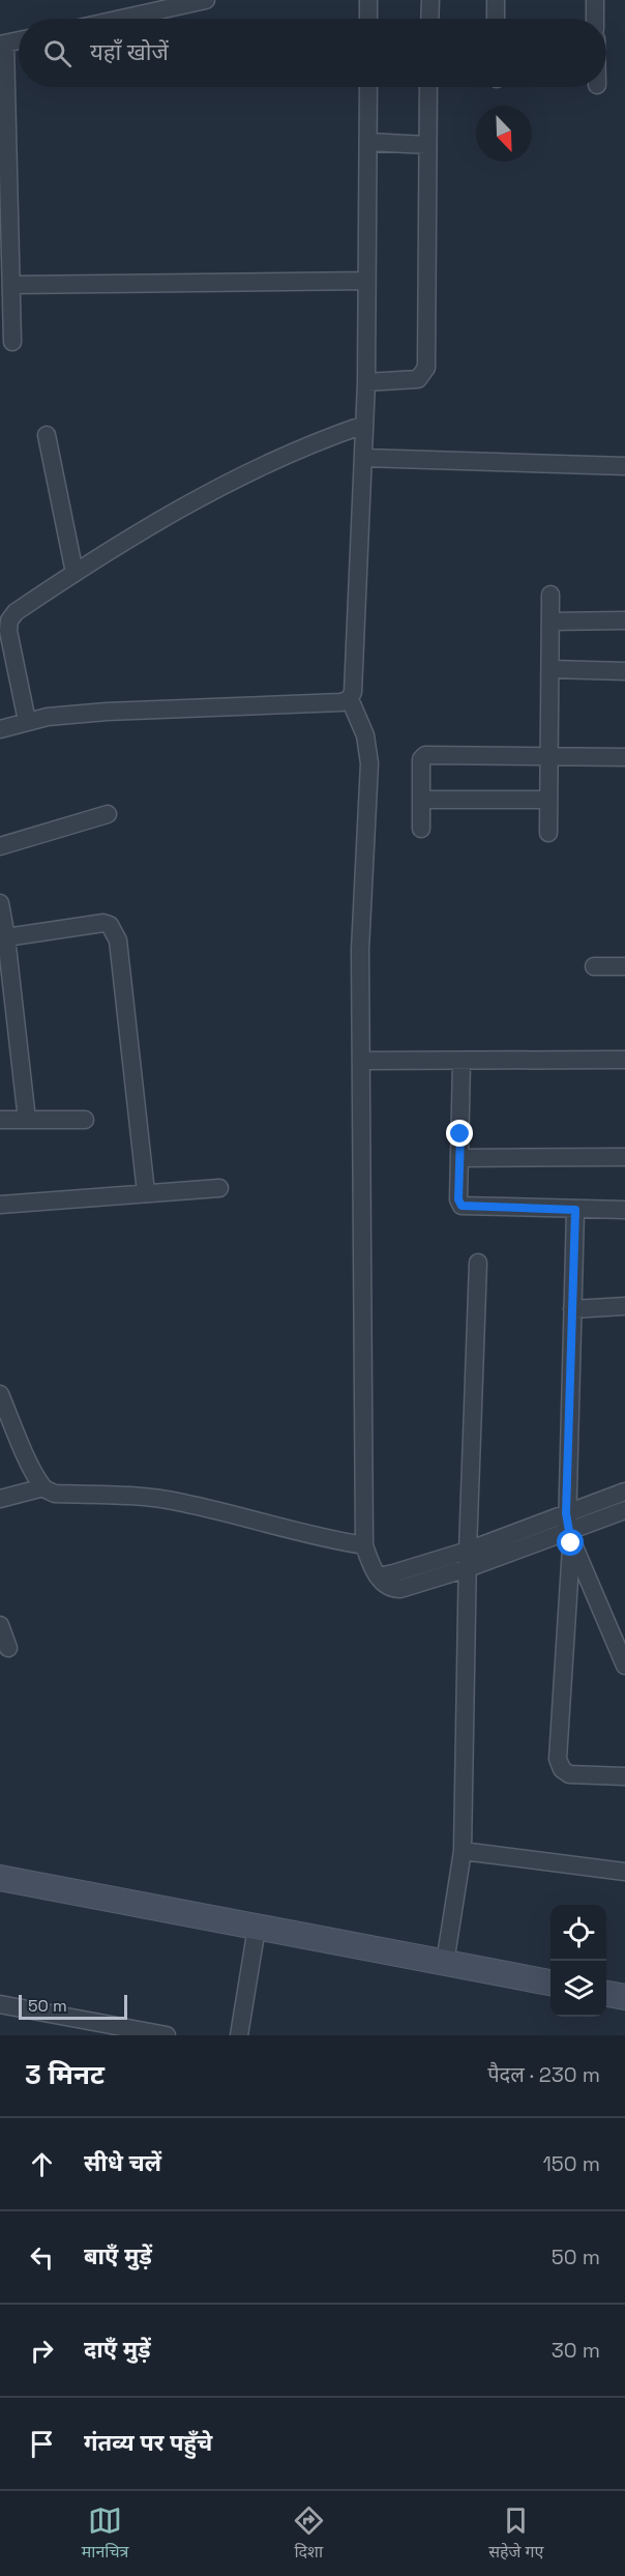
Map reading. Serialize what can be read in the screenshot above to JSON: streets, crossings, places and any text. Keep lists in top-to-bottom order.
{
  "scale_bar": "50 m",
  "north": "bottom right",
  "page": {
    "search": "यहाँ खोजें",
    "scale": "50 m",
    "heading": ["3 मिनट", "पैदल · 230 m"],
    "list": [
      ["सीधे चलें", "150 m"],
      ["बाएँ मुड़ें", "50 m"],
      ["दाएँ मुड़ें", "30 m"],
      "गंतव्य पर पहुँचे"
    ],
    "nav": ["मानचित्र", "दिशा", "सहेजे गए"]
  }
}
